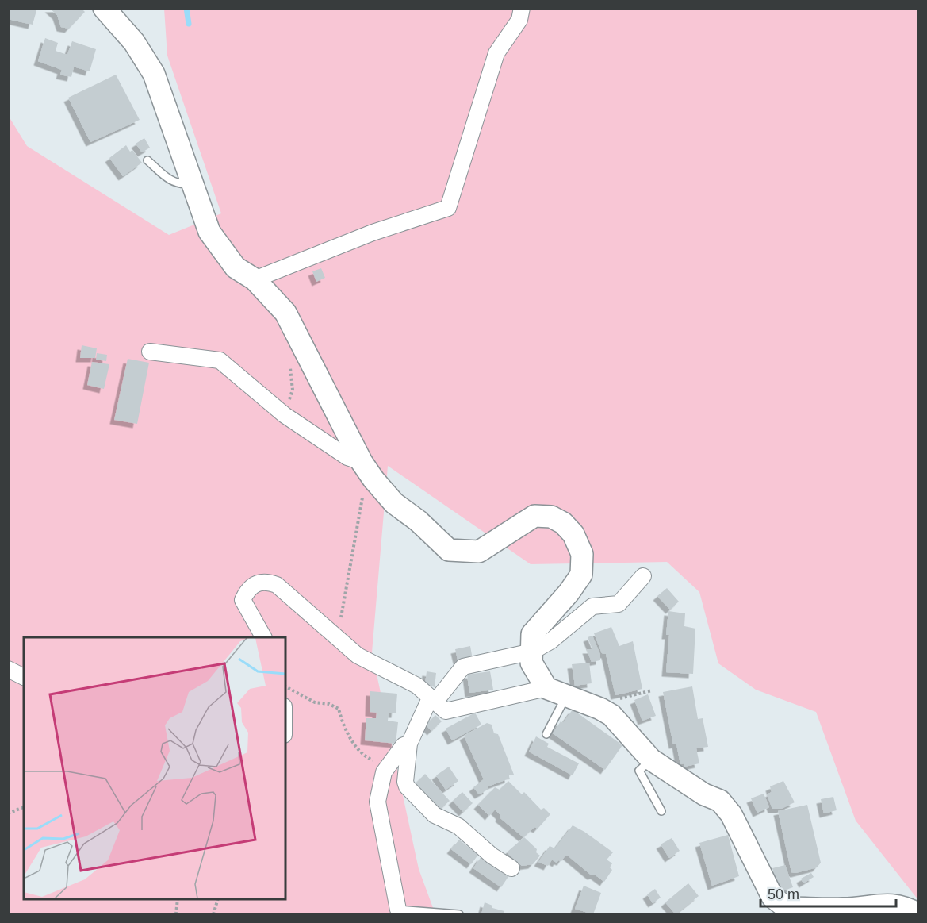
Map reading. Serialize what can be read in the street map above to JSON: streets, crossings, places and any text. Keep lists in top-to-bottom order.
{
  "scale_bar": "50 m"
}
